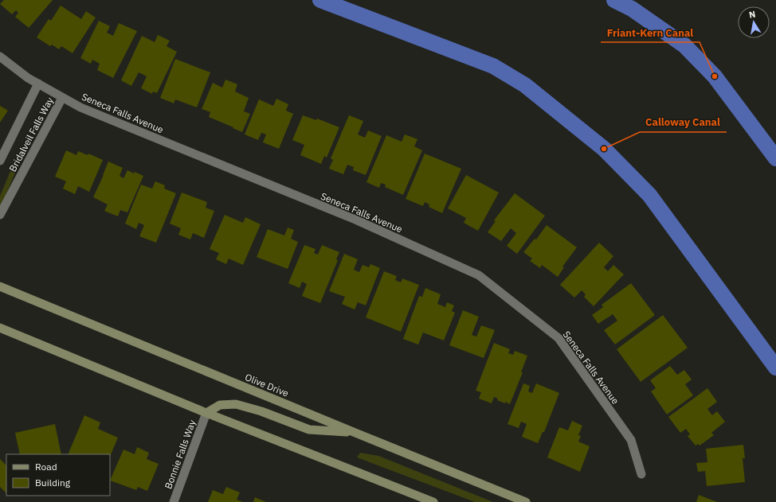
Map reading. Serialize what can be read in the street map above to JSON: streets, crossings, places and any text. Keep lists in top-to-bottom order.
{
  "streets": {
    "main road": ["Olive Drive"],
    "street": ["Seneca Falls Avenue", "Bridalveil Falls Way", "Bonnie Falls Way"]
  },
  "crossings": [
    ["Seneca Falls Avenue", "Bridalveil Falls Way"]
  ],
  "places": ["Friant-Kern Canal", "Calloway Canal"],
  "legend": ["Road", "Building"],
  "north": "top"
}
